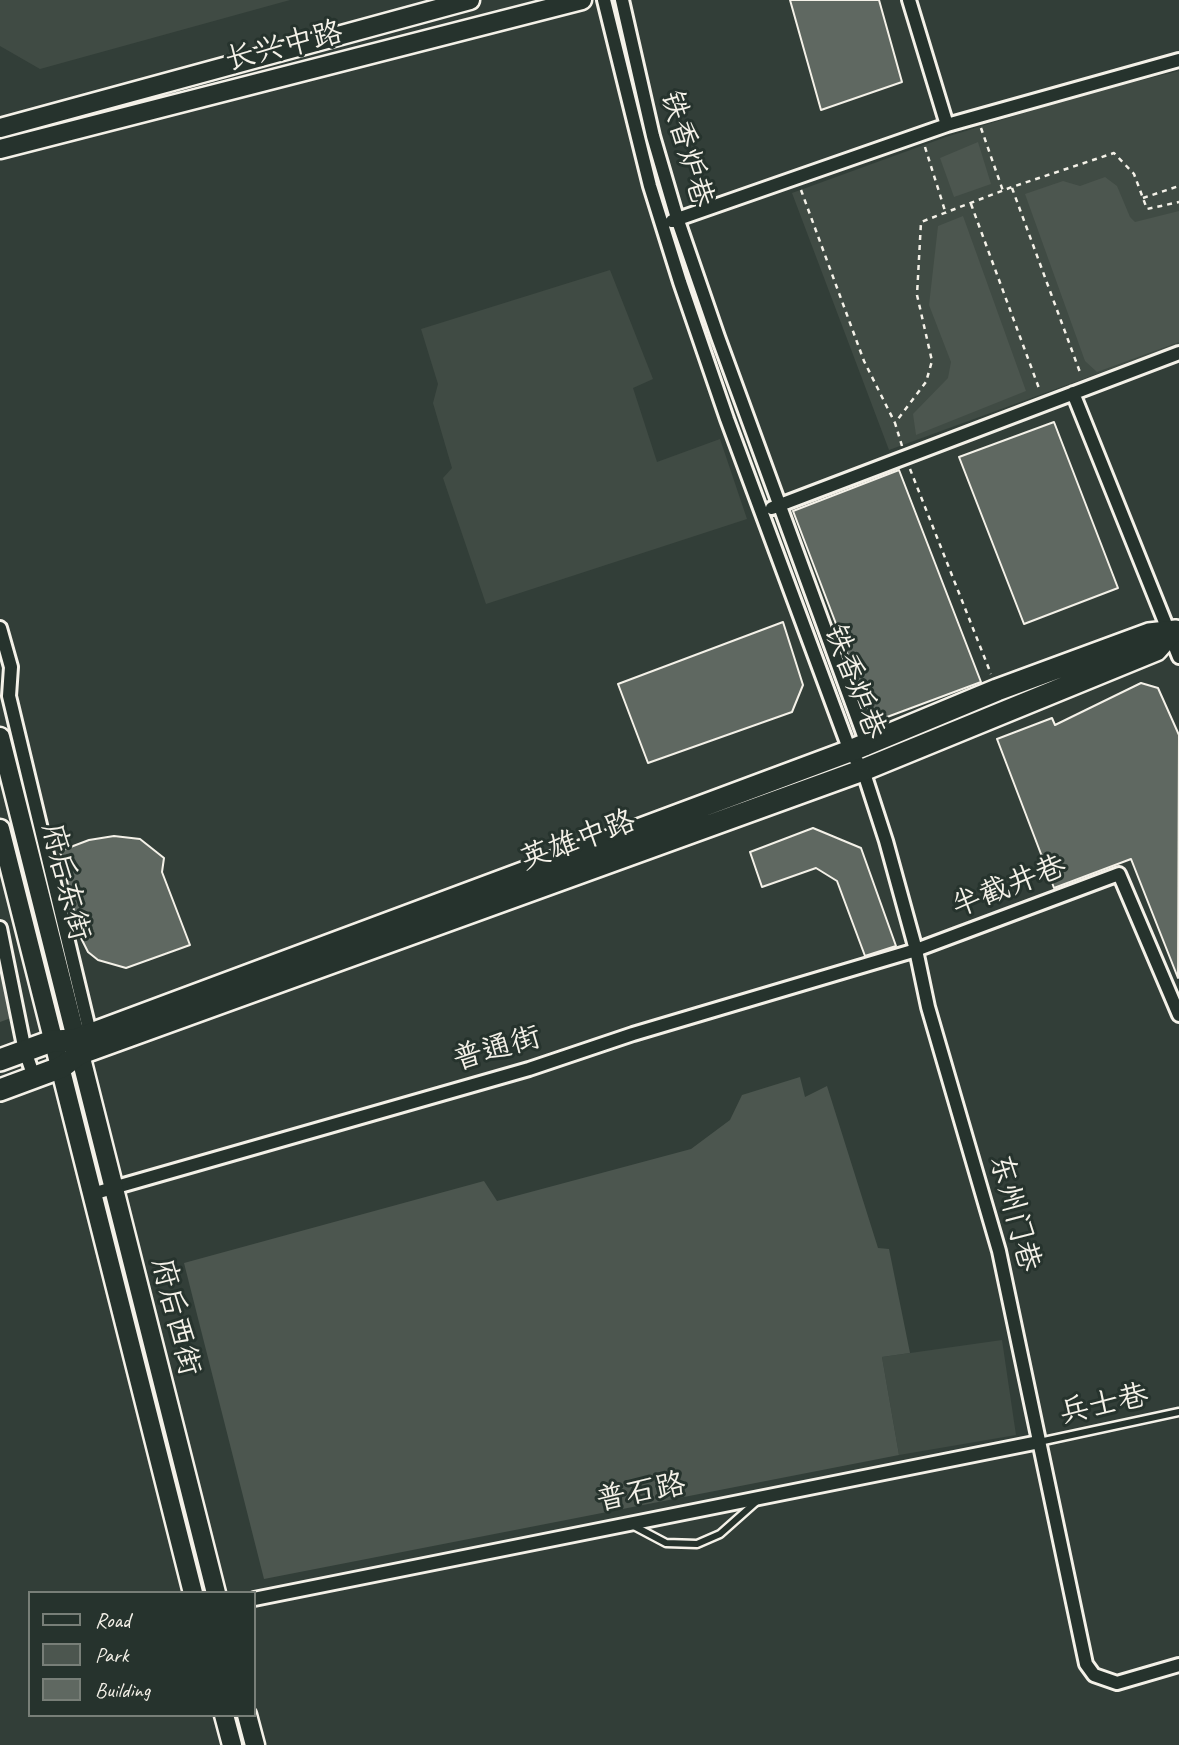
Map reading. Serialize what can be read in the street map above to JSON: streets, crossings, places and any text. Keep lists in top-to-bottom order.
{
  "streets": {
    "main road": [
      "长兴中路",
      "英雄中路",
      "府后东街",
      "府后西街"
    ],
    "street": [
      "铁香炉巷",
      "半截井巷",
      "普通街",
      "东州门巷",
      "普石路"
    ],
    "lane": ["兵士巷"]
  },
  "crossings": [
    ["铁香炉巷", "英雄中路"],
    ["铁香炉巷", "东州门巷"],
    ["英雄中路", "府后东街"],
    ["英雄中路", "东州门巷"],
    ["英雄中路", "府后西街"],
    ["府后东街", "府后西街"],
    ["半截井巷", "普通街"],
    ["半截井巷", "东州门巷"],
    ["普通街", "东州门巷"],
    ["普通街", "府后西街"],
    ["东州门巷", "兵士巷"],
    ["东州门巷", "普石路"],
    ["兵士巷", "普石路"]
  ],
  "legend": ["Road", "Park", "Building"]
}
